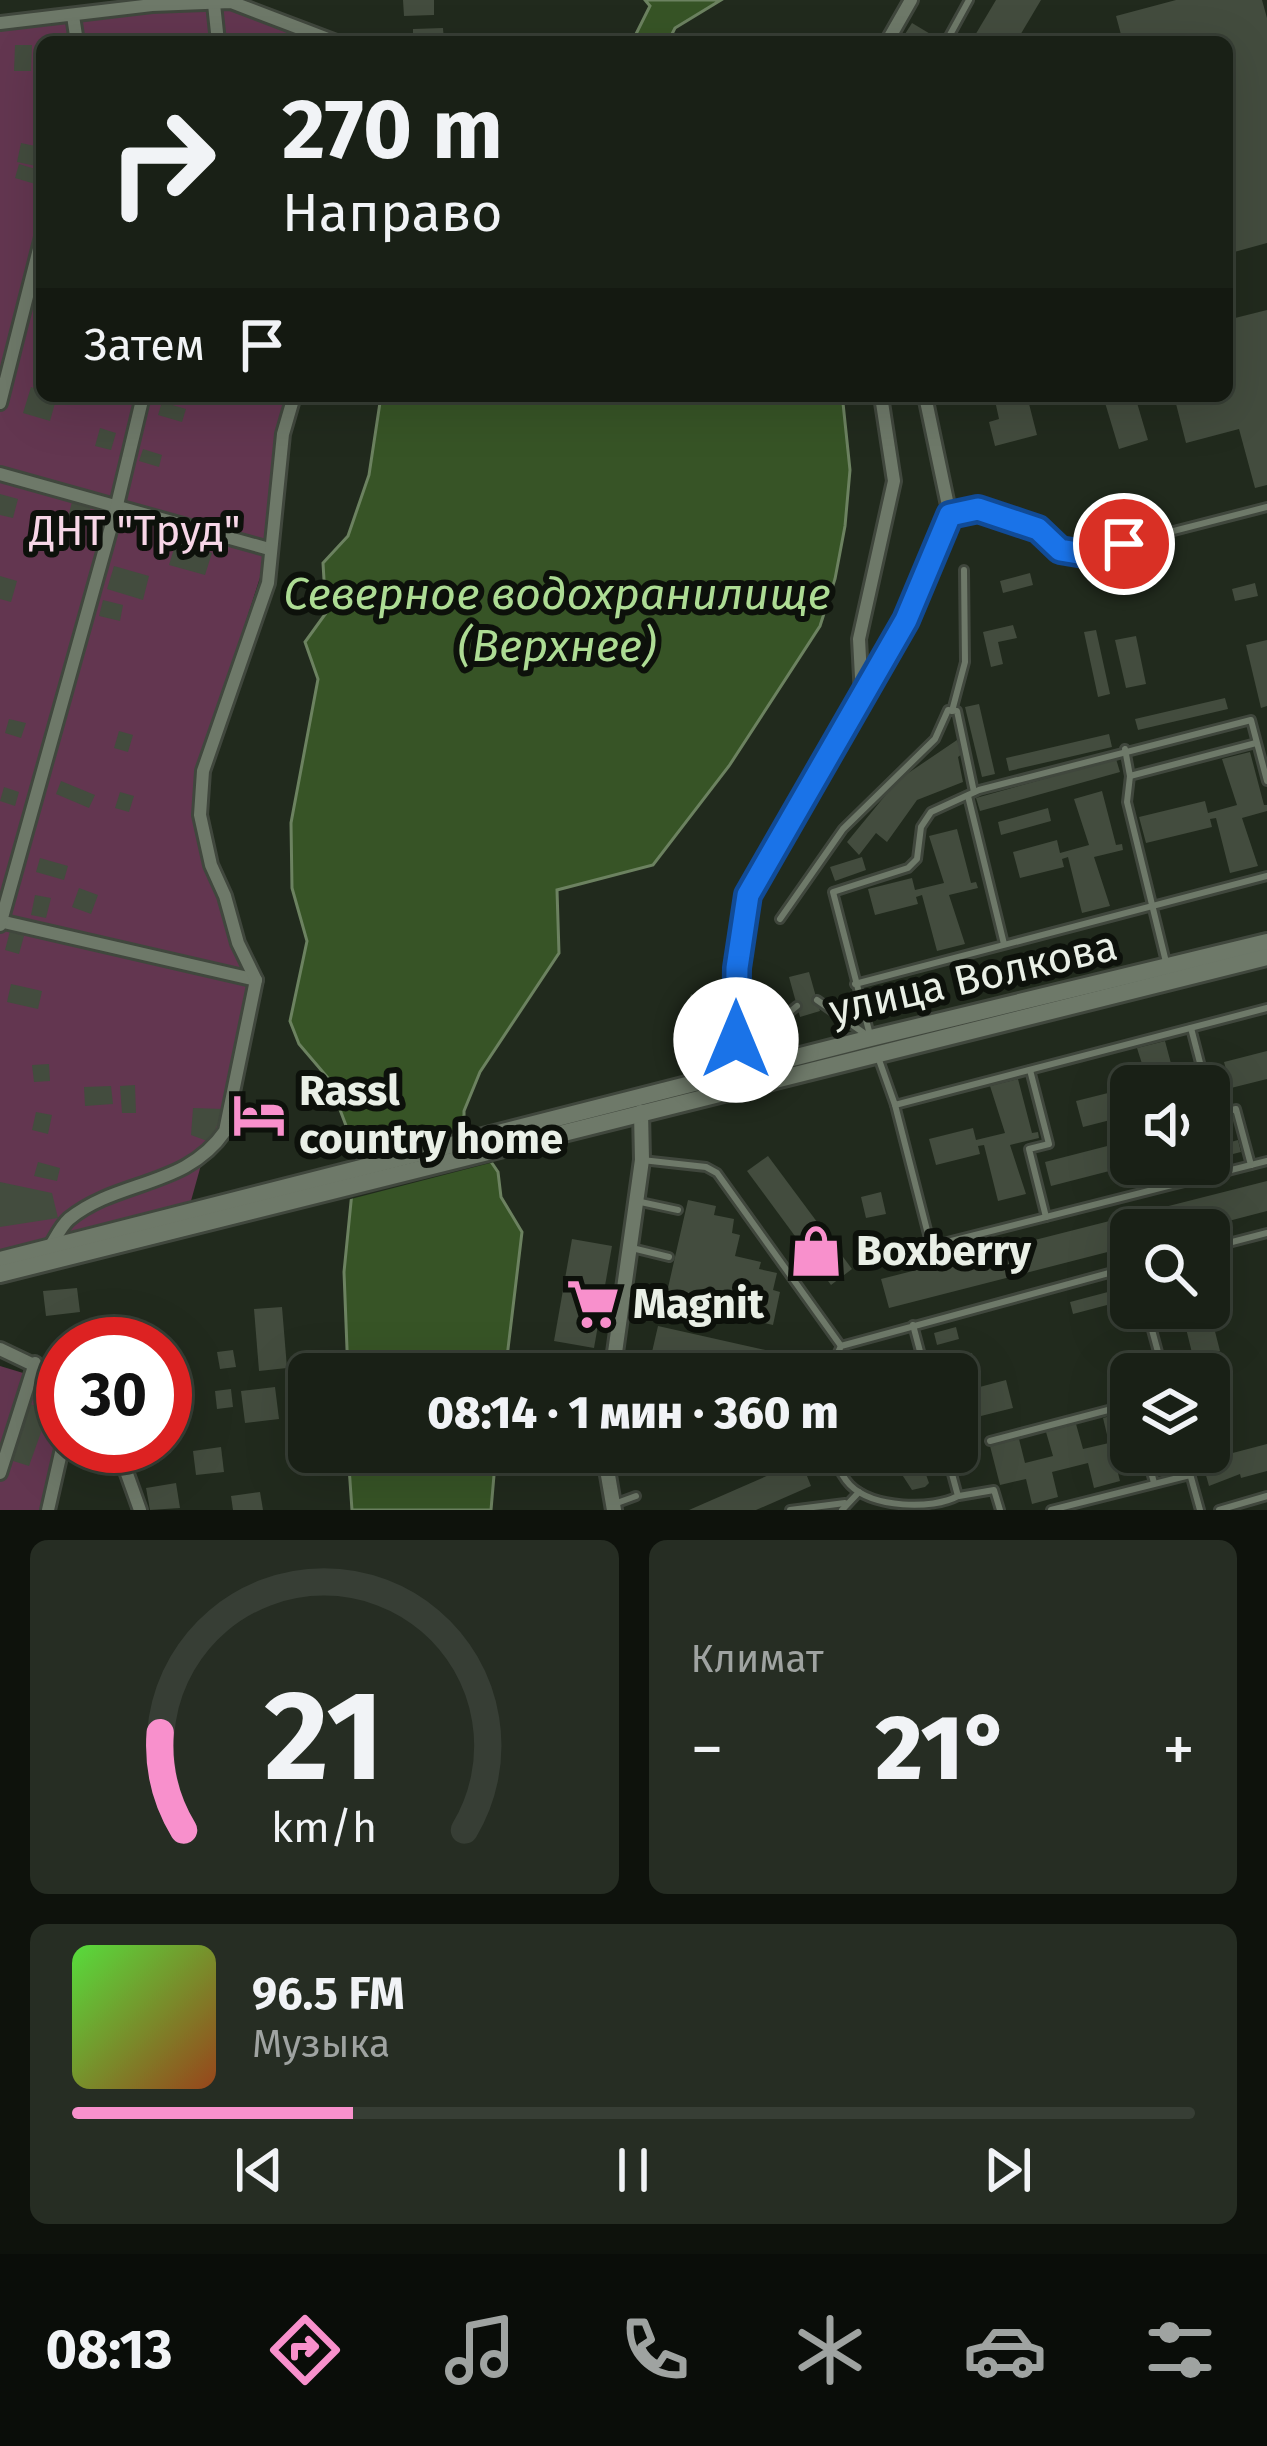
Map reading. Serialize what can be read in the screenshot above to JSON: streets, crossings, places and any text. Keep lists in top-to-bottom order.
{
  "streets": {
    "main road": ["улица Волкова"]
  },
  "water": ["Северное водохранилище (Верхнее)"],
  "parks": ["ДНТ \"Труд\""],
  "places": {
    "hotel": ["Rassl country home"],
    "shop": ["Boxberry"],
    "supermarket": ["Magnit"]
  },
  "page": {
    "turn": ["270 m", "Направо"],
    "then": "Затем",
    "limit": "30",
    "trip": "08:14 · 1 мин · 360 m",
    "tile": "Климат",
    "heat": ["−", "21°", "+"],
    "song": ["96.5 FM", "Музыка"],
    "tabs": "08:13",
    "gauge": ["21", "km/h"]
  }
}
